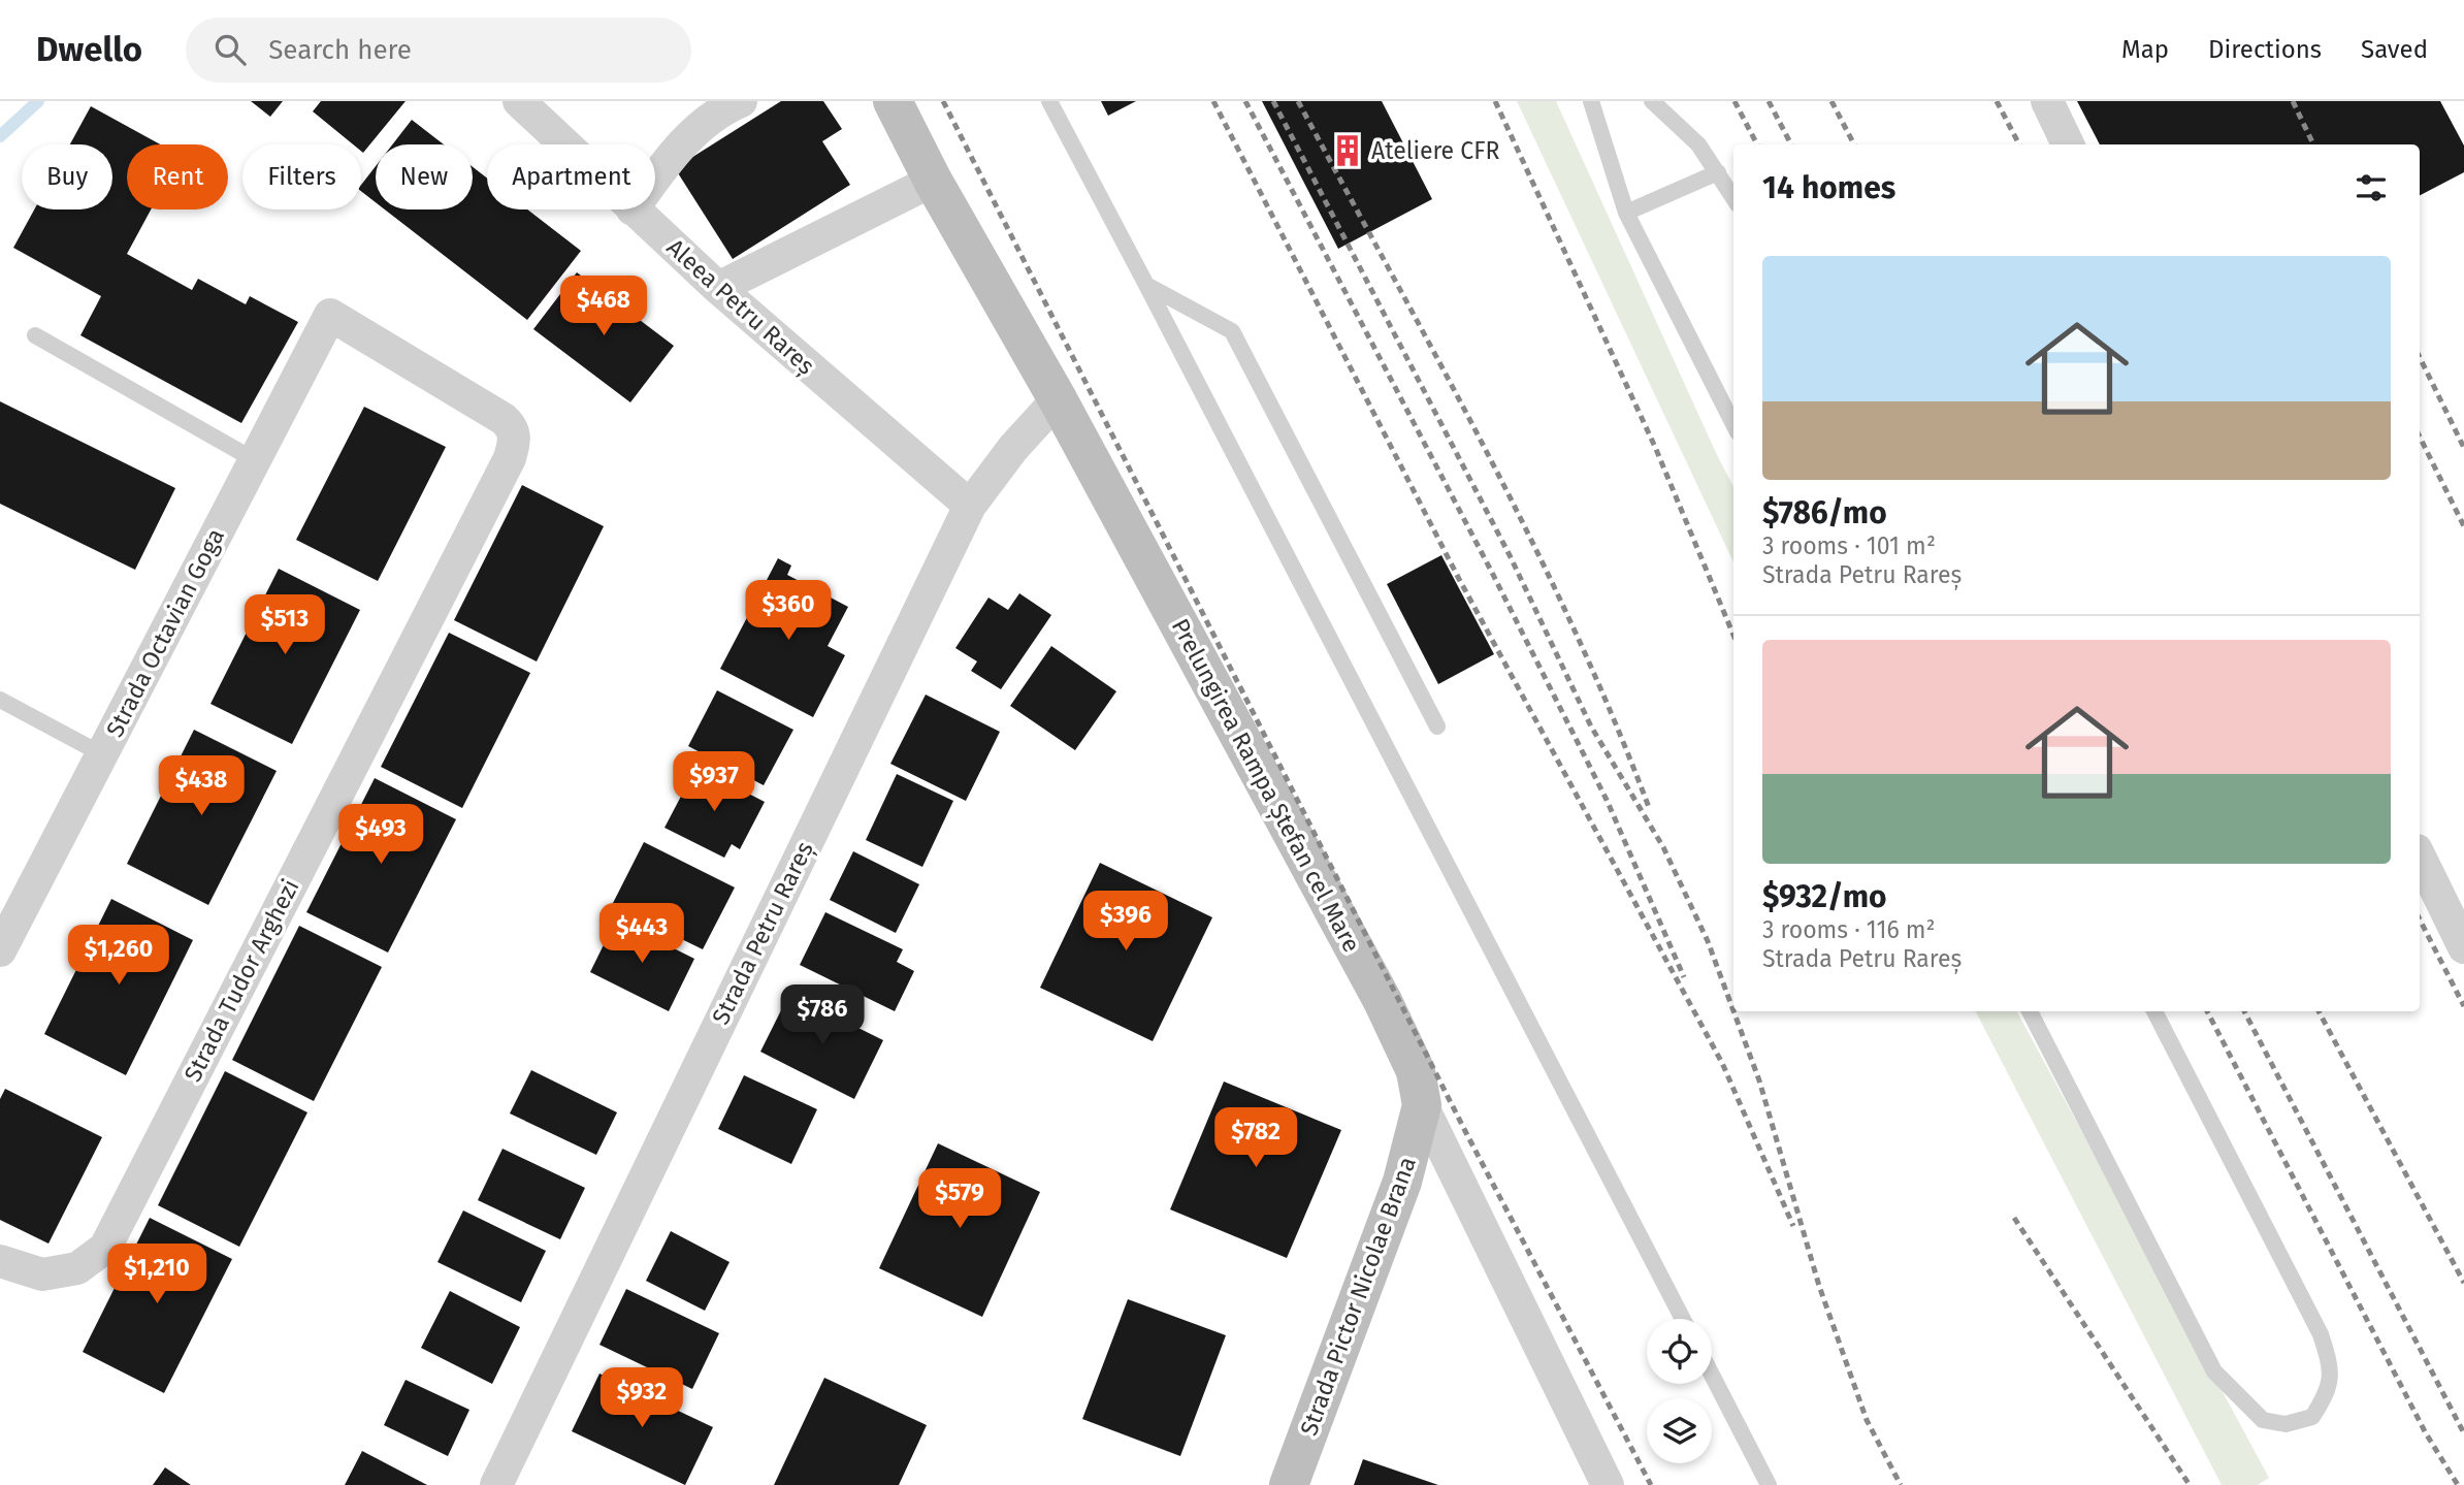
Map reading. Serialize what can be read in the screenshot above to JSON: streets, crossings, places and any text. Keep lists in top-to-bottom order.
{
  "streets": {
    "street": [
      "Aleea Petru Rareș",
      "Strada Octavian Goga",
      "Prelungirea Rampa Ștefan cel Mare",
      "Strada Petru Rareș",
      "Strada Tudor Arghezi",
      "Strada Pictor Nicolae Brana"
    ]
  },
  "crossings": [
    ["Aleea Petru Rareș", "Strada Petru Rareș"],
    ["Strada Octavian Goga", "Strada Tudor Arghezi"],
    ["Prelungirea Rampa Ștefan cel Mare", "Strada Petru Rareș"],
    ["Prelungirea Rampa Ștefan cel Mare", "Strada Pictor Nicolae Brana"]
  ],
  "places": {
    "building": ["Ateliere CFR"]
  },
  "page": {
    "header": "Dwello",
    "search": "Search here",
    "nav": ["Map", "Directions", "Saved"],
    "chip": [
      "Buy",
      "Rent",
      "Filters",
      "New",
      "Apartment"
    ],
    "heading": "14 homes",
    "list": [
      {
        "name": "$786/mo",
        "note": "3 rooms · 101 m² · Strada Petru Rareș"
      },
      {
        "name": "$932/mo",
        "note": "3 rooms · 116 m² · Strada Petru Rareș"
      }
    ],
    "price": [
      "$468",
      "$360",
      "$513",
      "$937",
      "$438",
      "$493",
      "$396",
      "$443",
      "$1,260",
      "$786",
      "$782",
      "$579",
      "$1,210",
      "$932"
    ]
  }
}
